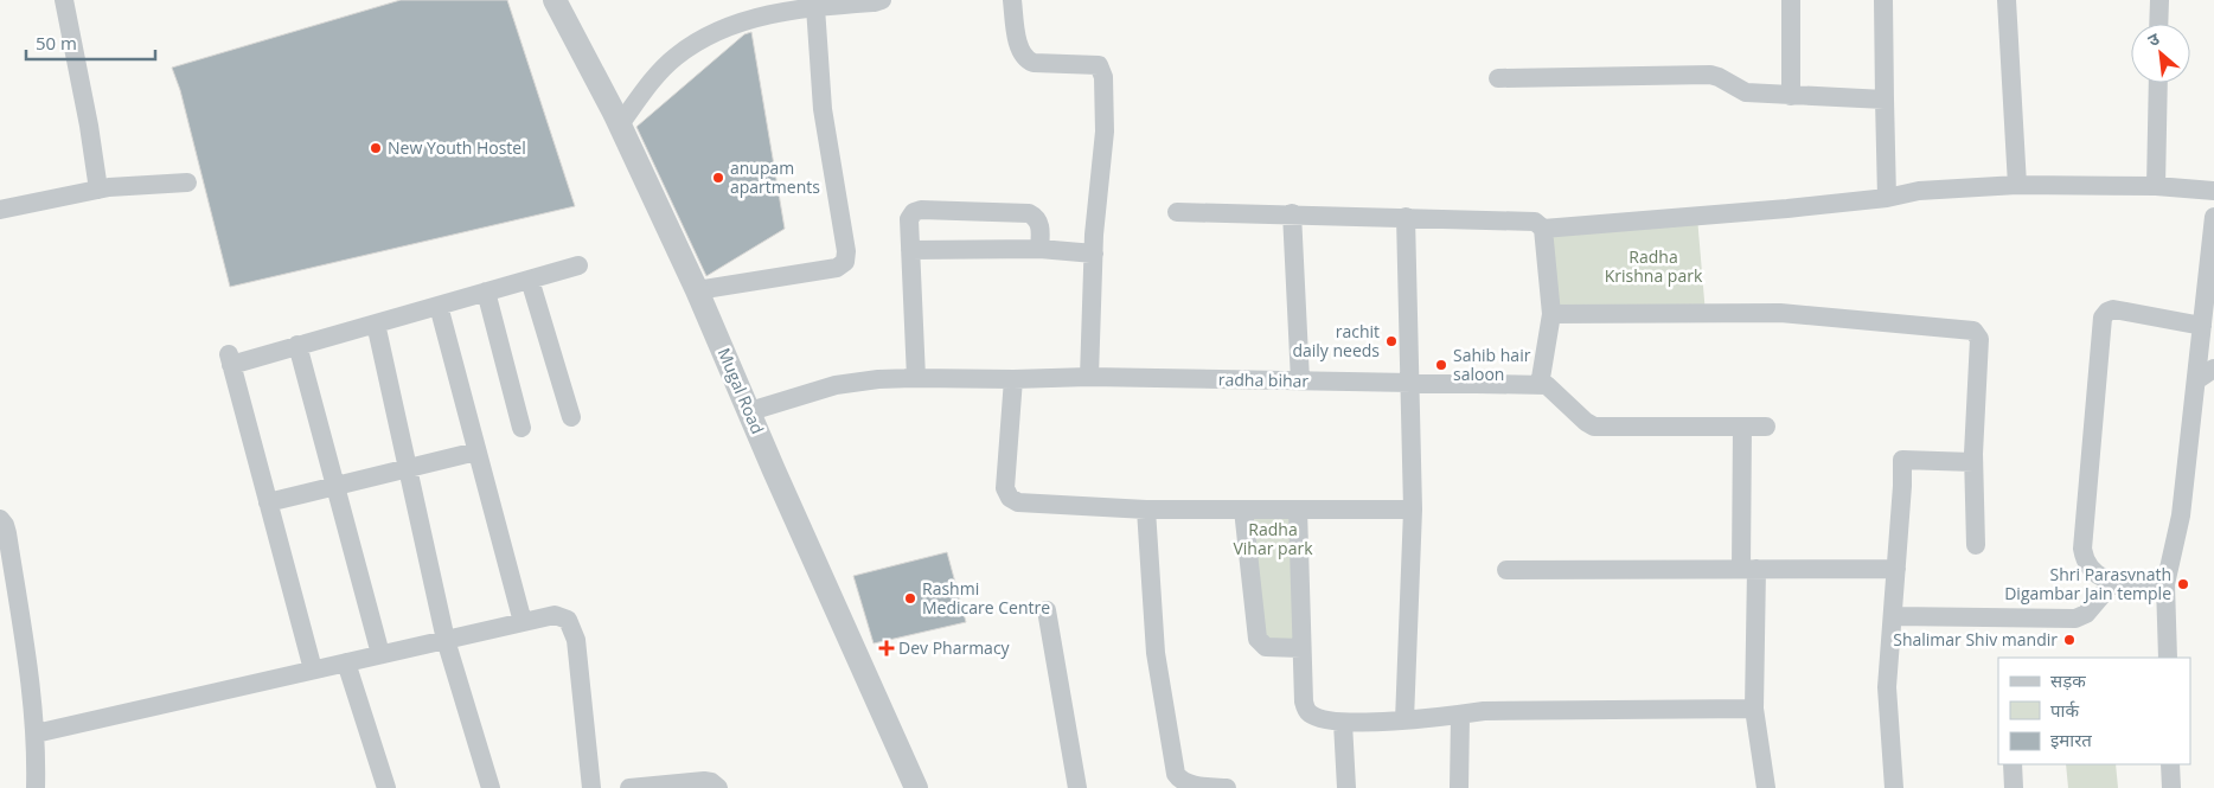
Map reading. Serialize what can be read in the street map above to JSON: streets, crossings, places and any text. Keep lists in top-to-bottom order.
{
  "streets": {
    "street": ["radha bihar", "Mugal Road"]
  },
  "crossings": [
    ["radha bihar", "Mugal Road"]
  ],
  "parks": ["Radha Krishna park", "Radha Vihar park"],
  "places": {
    "other": [
      "New Youth Hostel",
      "anupam apartments",
      "rachit daily needs",
      "Sahib hair saloon",
      "Shri Parasvnath Digambar Jain temple",
      "Rashmi Medicare Centre",
      "Shalimar Shiv mandir"
    ],
    "health": ["Dev Pharmacy"]
  },
  "legend": ["सड़क", "पार्क", "इमारत"],
  "scale_bar": "50 m",
  "north": "top left"
}
